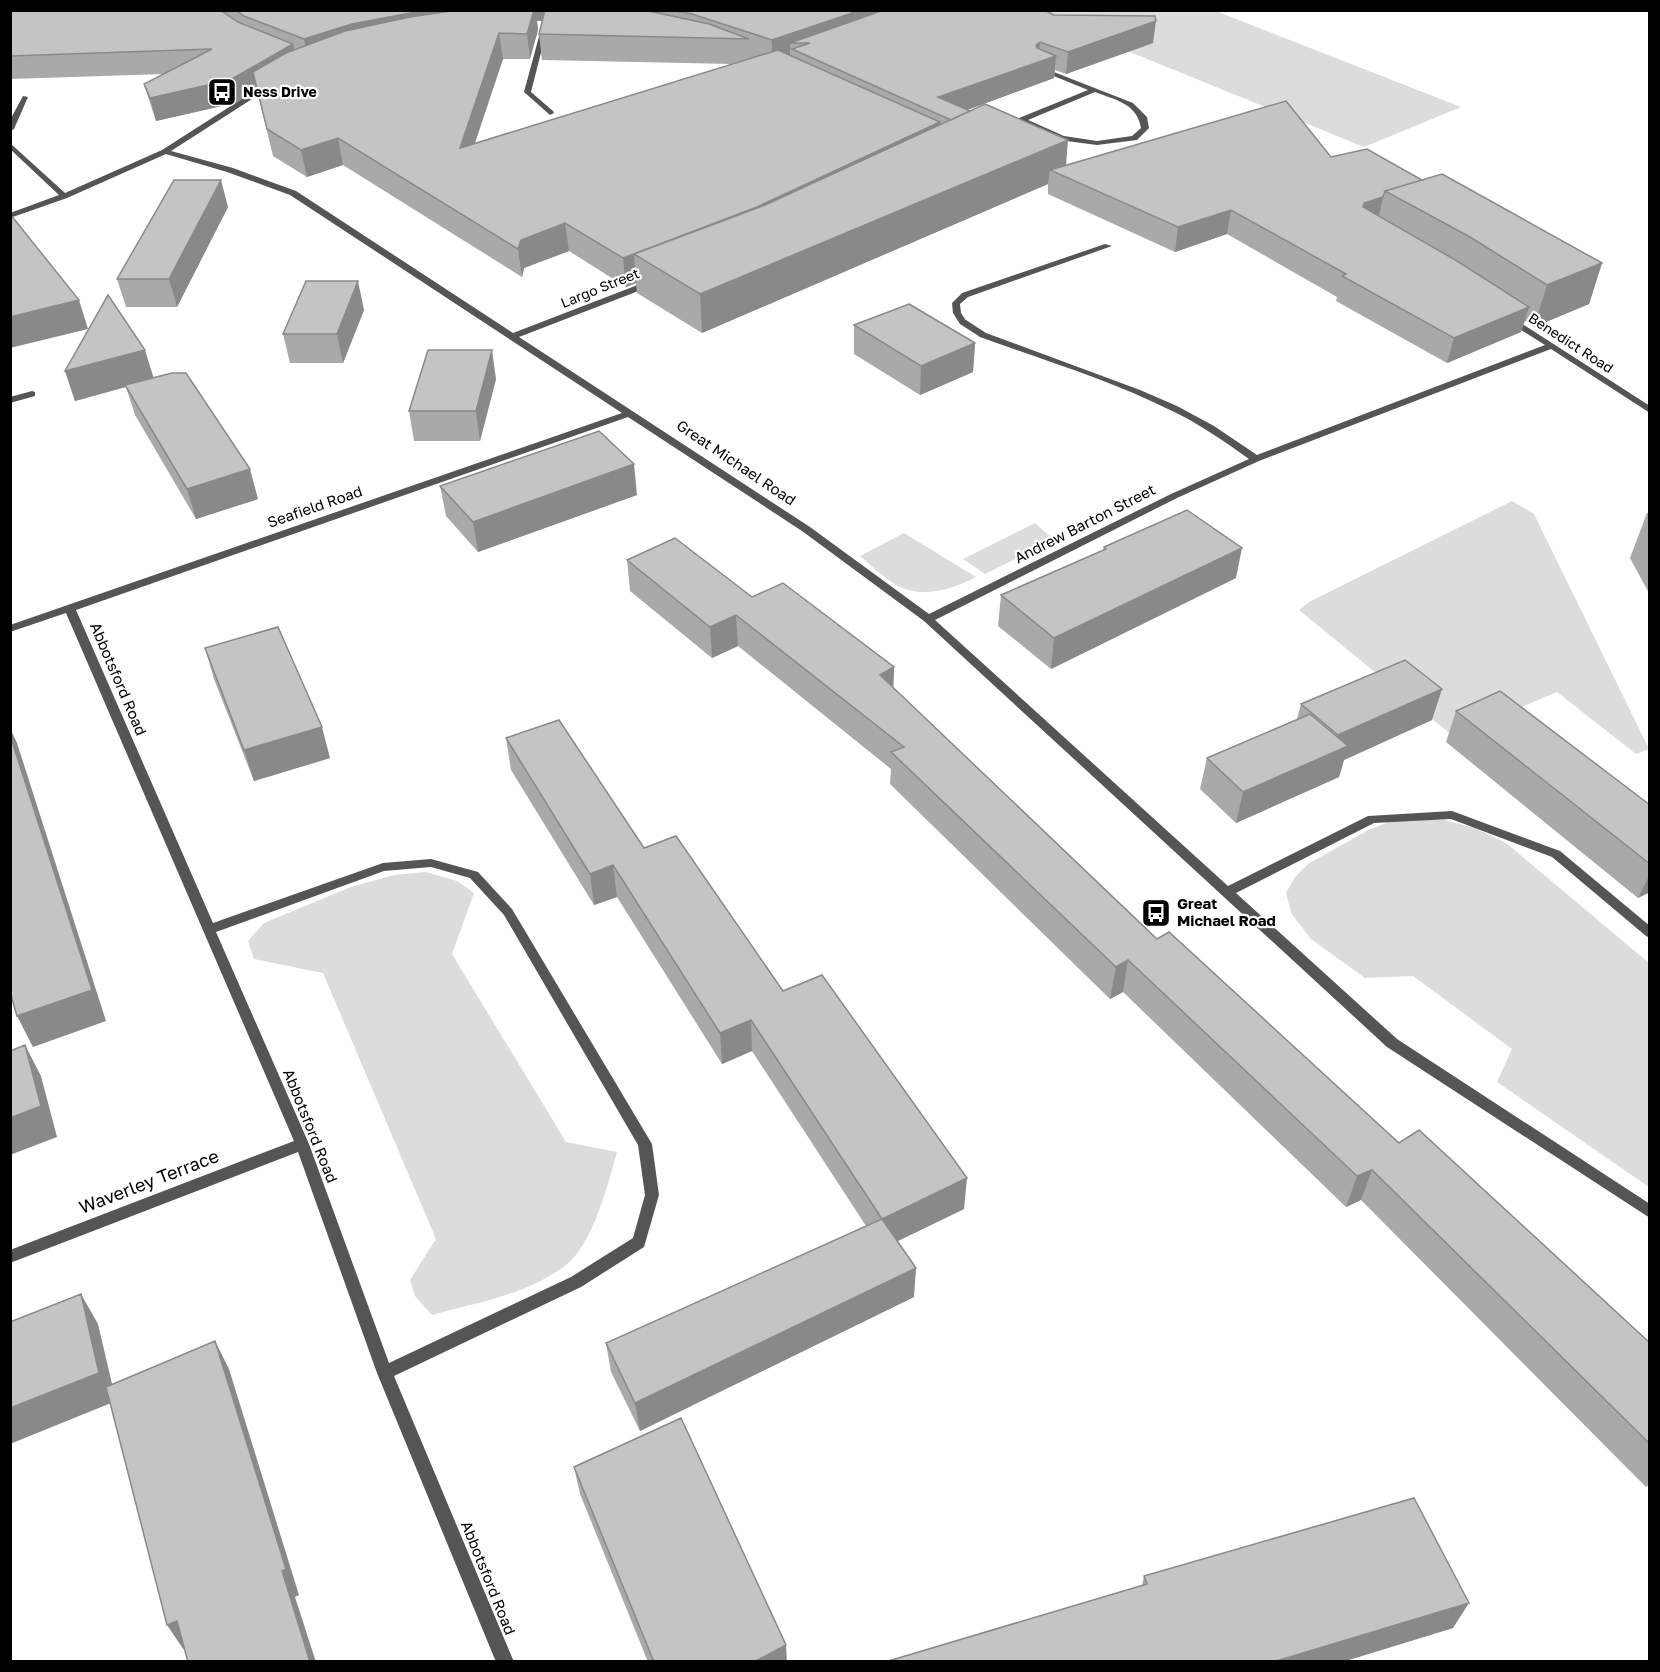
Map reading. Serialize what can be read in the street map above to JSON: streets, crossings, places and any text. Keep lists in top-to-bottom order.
{
  "streets": {
    "street": [
      "Largo Street",
      "Benedict Road",
      "Great Michael Road",
      "Seafield Road",
      "Andrew Barton Street",
      "Abbotsford Road",
      "Waverley Terrace"
    ]
  },
  "crossings": [
    ["Largo Street", "Great Michael Road"],
    ["Benedict Road", "Andrew Barton Street"],
    ["Great Michael Road", "Seafield Road"],
    ["Great Michael Road", "Andrew Barton Street"],
    ["Seafield Road", "Abbotsford Road"],
    ["Abbotsford Road", "Waverley Terrace"]
  ],
  "places": {
    "bus stop": ["Ness Drive", "Great Michael Road"]
  }
}
